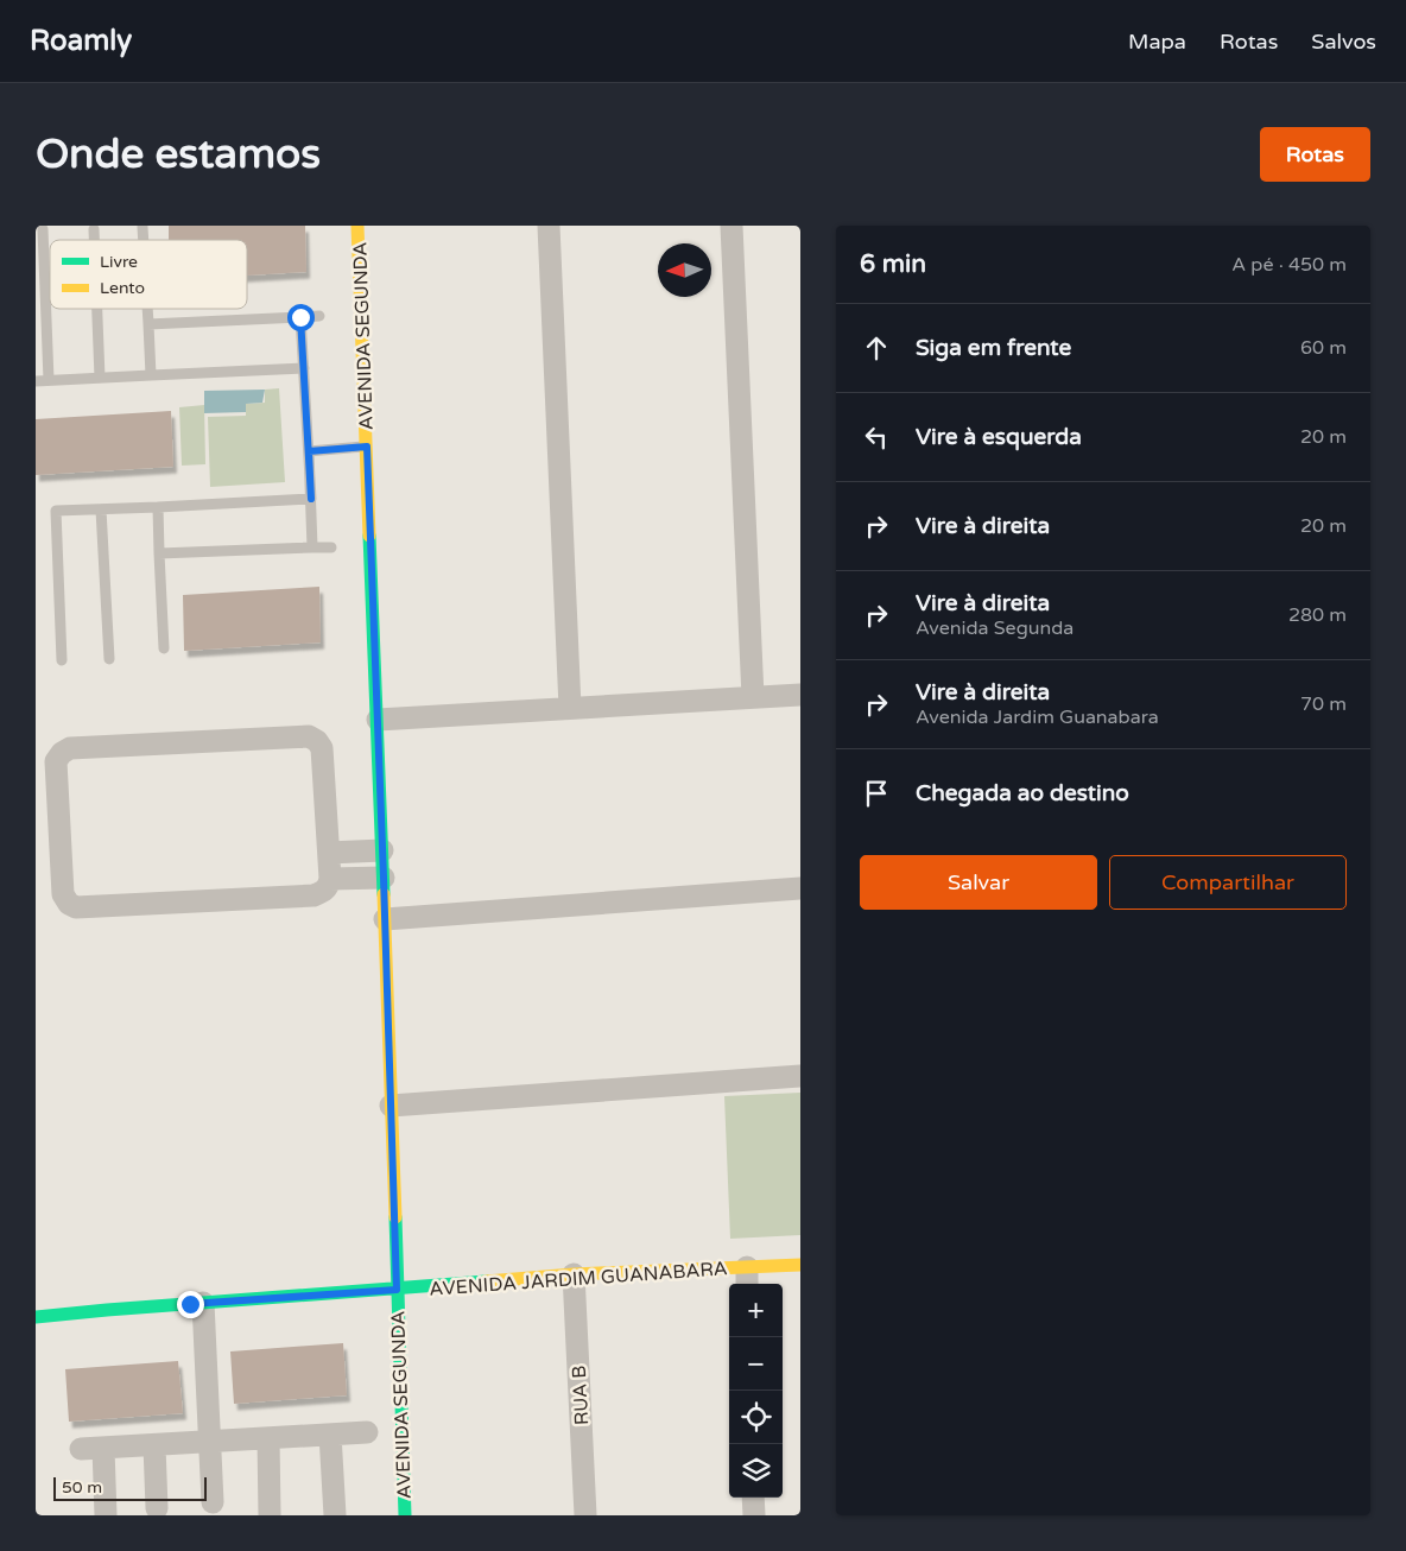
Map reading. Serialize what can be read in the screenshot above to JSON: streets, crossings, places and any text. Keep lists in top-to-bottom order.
{
  "streets": {
    "street": ["AVENIDA SEGUNDA", "AVENIDA JARDIM GUANABARA", "RUA B"]
  },
  "crossings": [
    ["AVENIDA SEGUNDA", "AVENIDA JARDIM GUANABARA"],
    ["AVENIDA JARDIM GUANABARA", "RUA B"]
  ],
  "legend": ["Livre", "Lento"],
  "scale_bar": "50 m",
  "north": "left",
  "page": {
    "header": "Roamly",
    "nav": ["Mapa", "Rotas", "Salvos"],
    "buttons": [
      "Rotas",
      ["Salvar", "Compartilhar"]
    ],
    "title": "Onde estamos",
    "heading": ["6 min", "A pé · 450 m"],
    "list": [
      ["Siga em frente", "60 m"],
      ["Vire à esquerda", "20 m"],
      ["Vire à direita", "20 m"],
      ["Vire à direita", "Avenida Segunda", "280 m"],
      ["Vire à direita", "Avenida Jardim Guanabara", "70 m"],
      "Chegada ao destino"
    ],
    "map_buttons": ["+", "−"],
    "scale": "50 m"
  }
}
